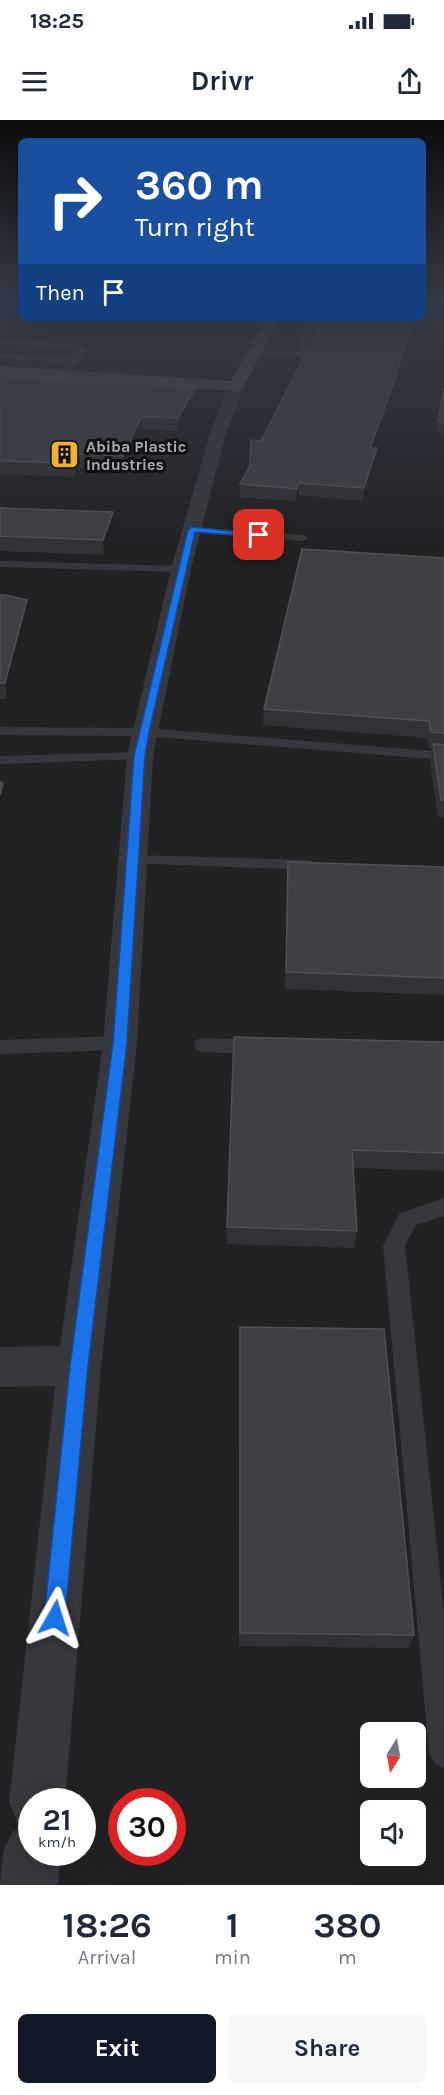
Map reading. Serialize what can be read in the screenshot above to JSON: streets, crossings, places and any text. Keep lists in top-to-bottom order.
{
  "places": {
    "building": ["Abiba Plastic Industries"]
  },
  "north": "bottom",
  "page": {
    "status": "18:25",
    "header": "Drivr",
    "turn": ["360 m", "Turn right"],
    "then": "Then",
    "speed": "21 km/h",
    "limit": "30",
    "eta": [
      "18:26",
      "Arrival",
      "1",
      "min",
      "380",
      "m"
    ],
    "buttons": ["Exit", "Share"]
  }
}
